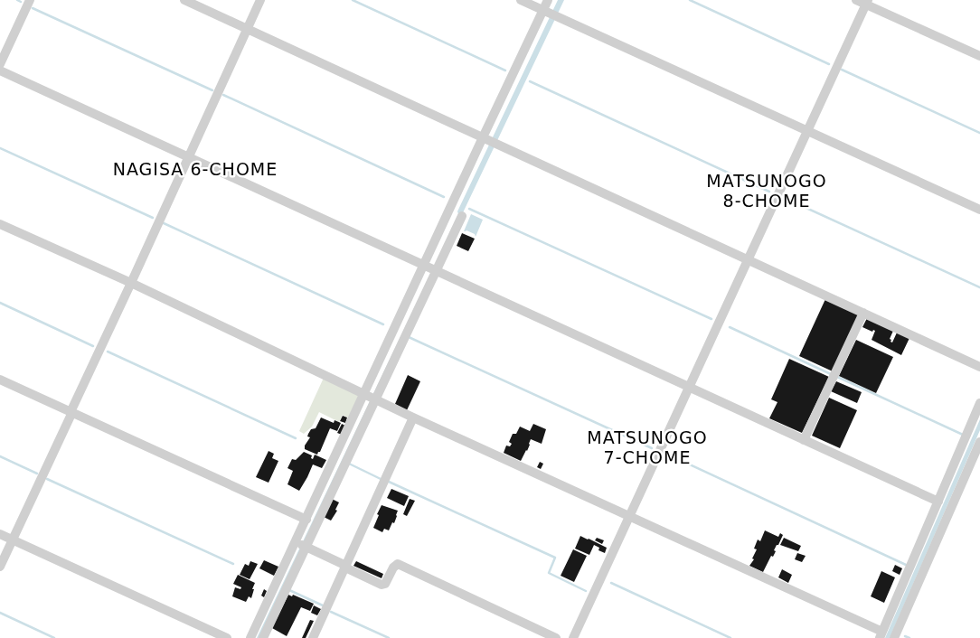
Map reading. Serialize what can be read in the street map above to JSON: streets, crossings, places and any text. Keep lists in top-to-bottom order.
{
  "districts": ["NAGISA 6-CHOME", "MATSUNOGO 8-CHOME", "MATSUNOGO 7-CHOME"]
}
